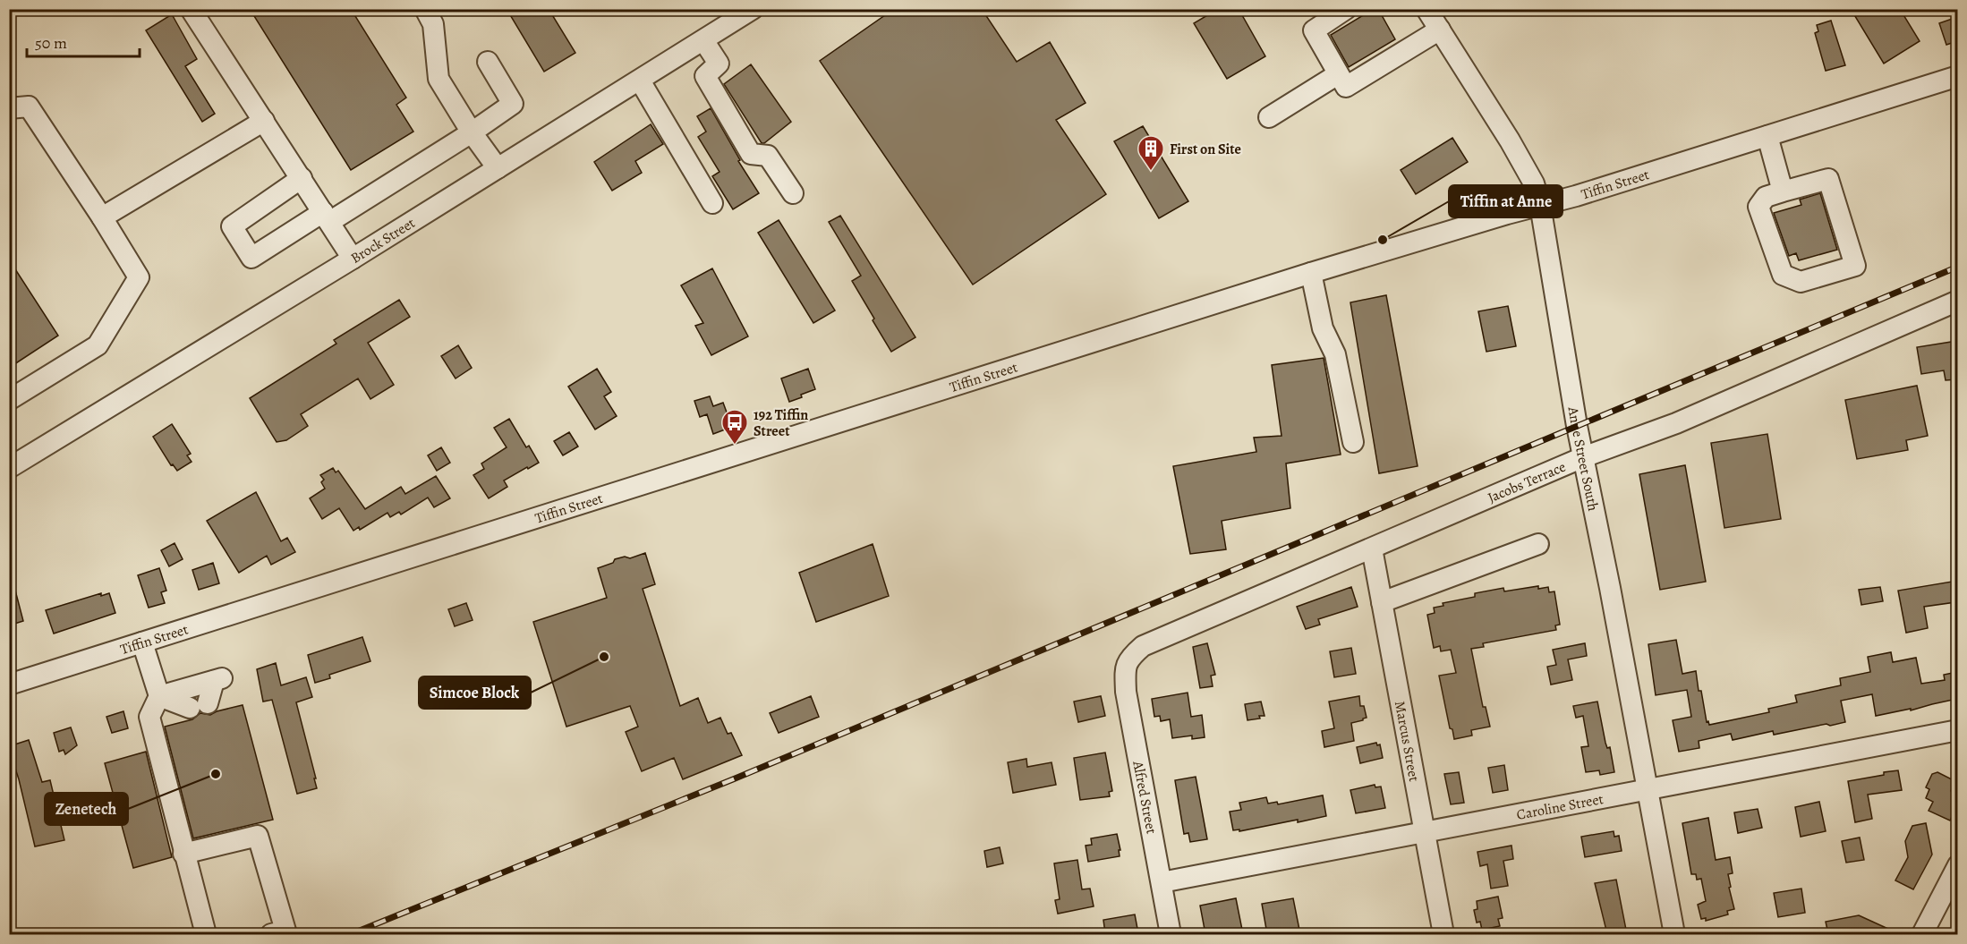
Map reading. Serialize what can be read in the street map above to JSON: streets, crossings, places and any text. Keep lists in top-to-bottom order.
{
  "streets": {
    "street": [
      "Tiffin Street",
      "Brock Street",
      "Anne Street South",
      "Jacobs Terrace",
      "Marcus Street",
      "Alfred Street",
      "Caroline Street"
    ]
  },
  "crossings": [
    ["Tiffin Street", "Anne Street South"],
    ["Anne Street South", "Jacobs Terrace"],
    ["Anne Street South", "Caroline Street"],
    ["Jacobs Terrace", "Marcus Street"],
    ["Jacobs Terrace", "Alfred Street"],
    ["Marcus Street", "Caroline Street"],
    ["Alfred Street", "Caroline Street"]
  ],
  "places": {
    "building": ["First on Site"],
    "other": ["Tiffin at Anne", "Simcoe Block", "Zenetech"],
    "bus stop": ["192 Tiffin Street"]
  },
  "scale_bar": "50 m"
}
